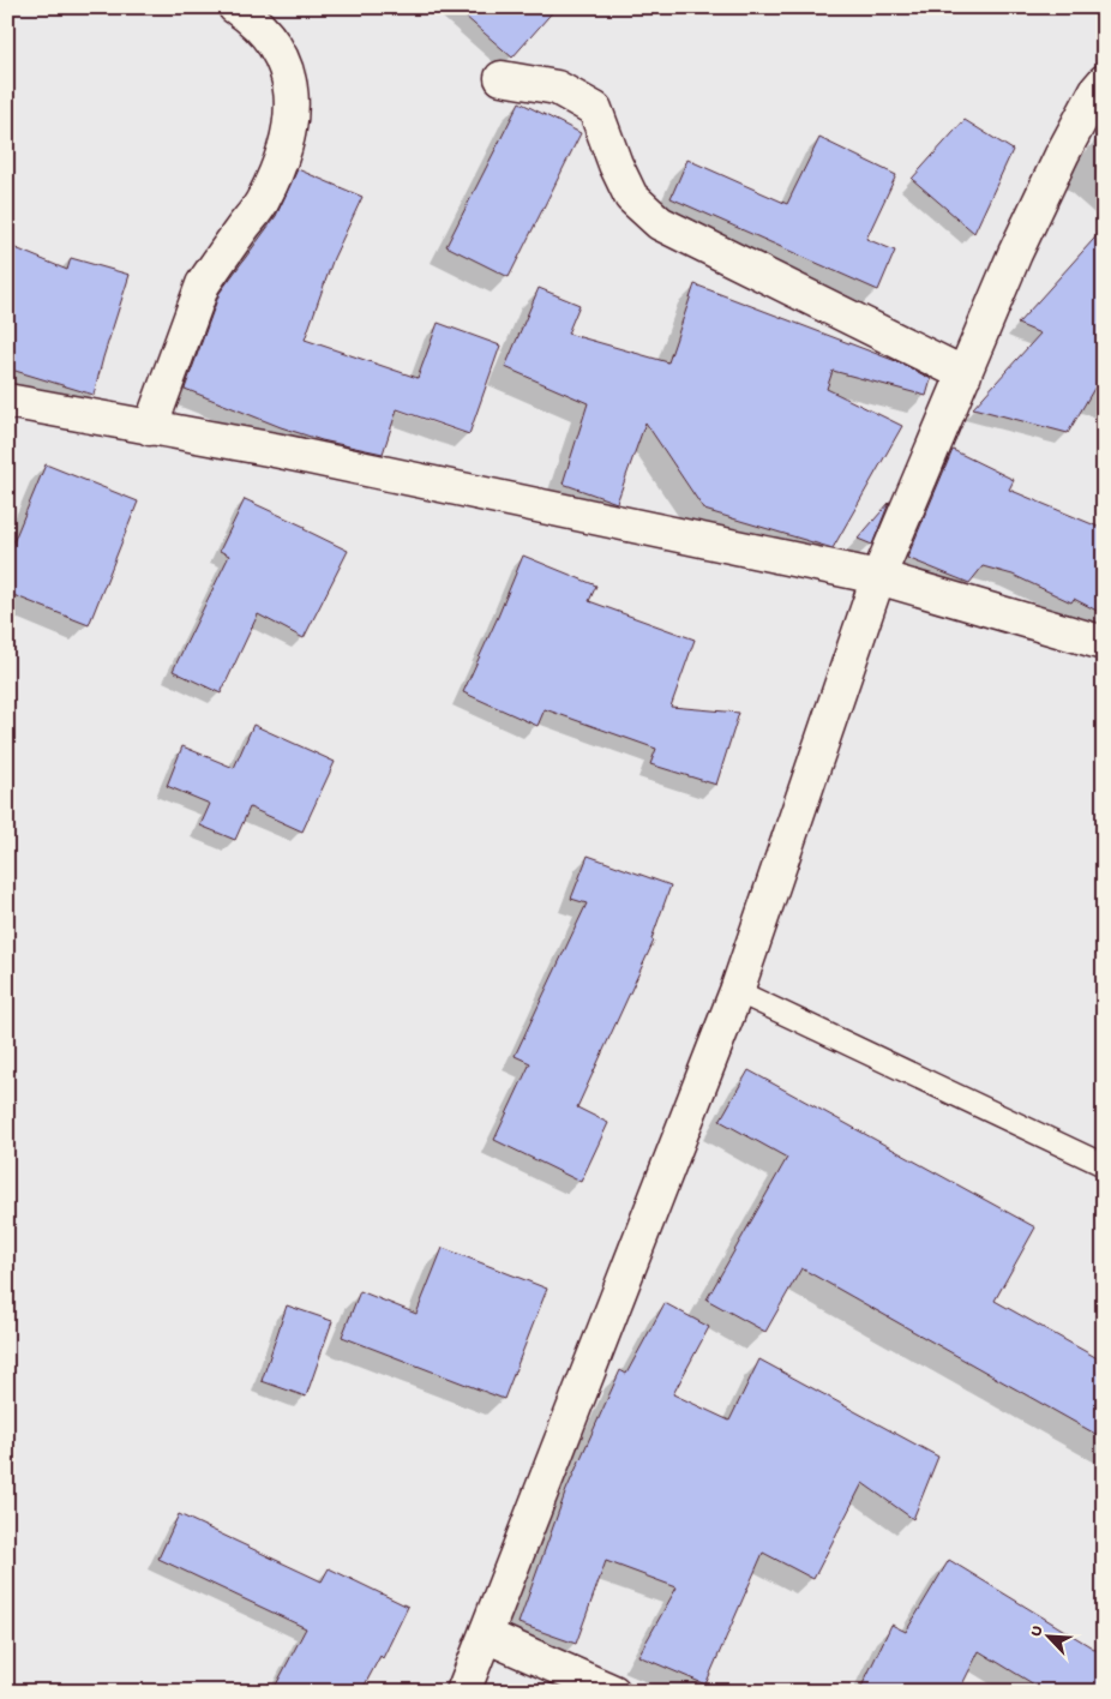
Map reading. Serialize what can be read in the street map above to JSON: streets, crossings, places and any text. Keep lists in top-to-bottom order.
{
  "north": "top left"
}
